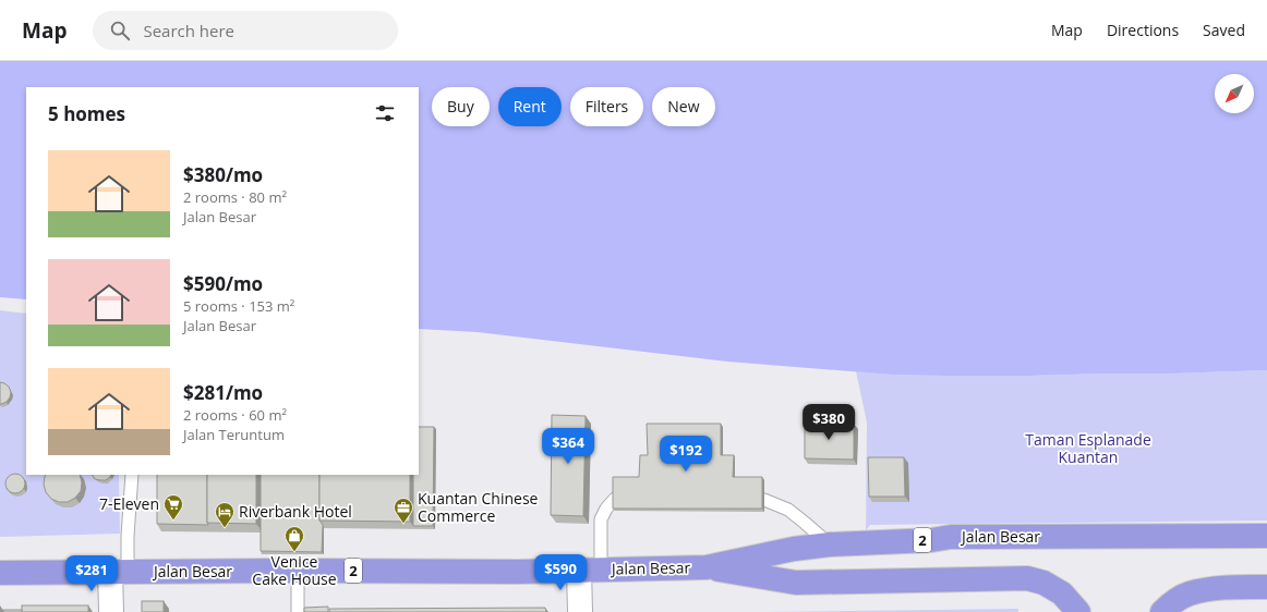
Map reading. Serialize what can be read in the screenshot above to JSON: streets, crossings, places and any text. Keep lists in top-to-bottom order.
{
  "streets": {
    "highway": ["Jalan Besar", "2"]
  },
  "parks": ["Taman Esplanade Kuantan"],
  "places": {
    "supermarket": ["7-Eleven"],
    "office": ["Kuantan Chinese Commerce"],
    "hotel": ["Riverbank Hotel"],
    "shop": ["Venice Cake House"]
  },
  "north": "bottom left",
  "page": {
    "header": "Map",
    "search": "Search here",
    "nav": ["Map", "Directions", "Saved"],
    "chip": [
      "Buy",
      "Rent",
      "Filters",
      "New"
    ],
    "heading": "5 homes",
    "list": [
      {
        "name": "$380/mo",
        "note": "2 rooms · 80 m² · Jalan Besar"
      },
      {
        "name": "$590/mo",
        "note": "5 rooms · 153 m² · Jalan Besar"
      },
      {
        "name": "$281/mo",
        "note": "2 rooms · 60 m² · Jalan Teruntum"
      }
    ],
    "price": [
      "$380",
      "$364",
      "$192",
      "$590",
      "$281"
    ]
  }
}
